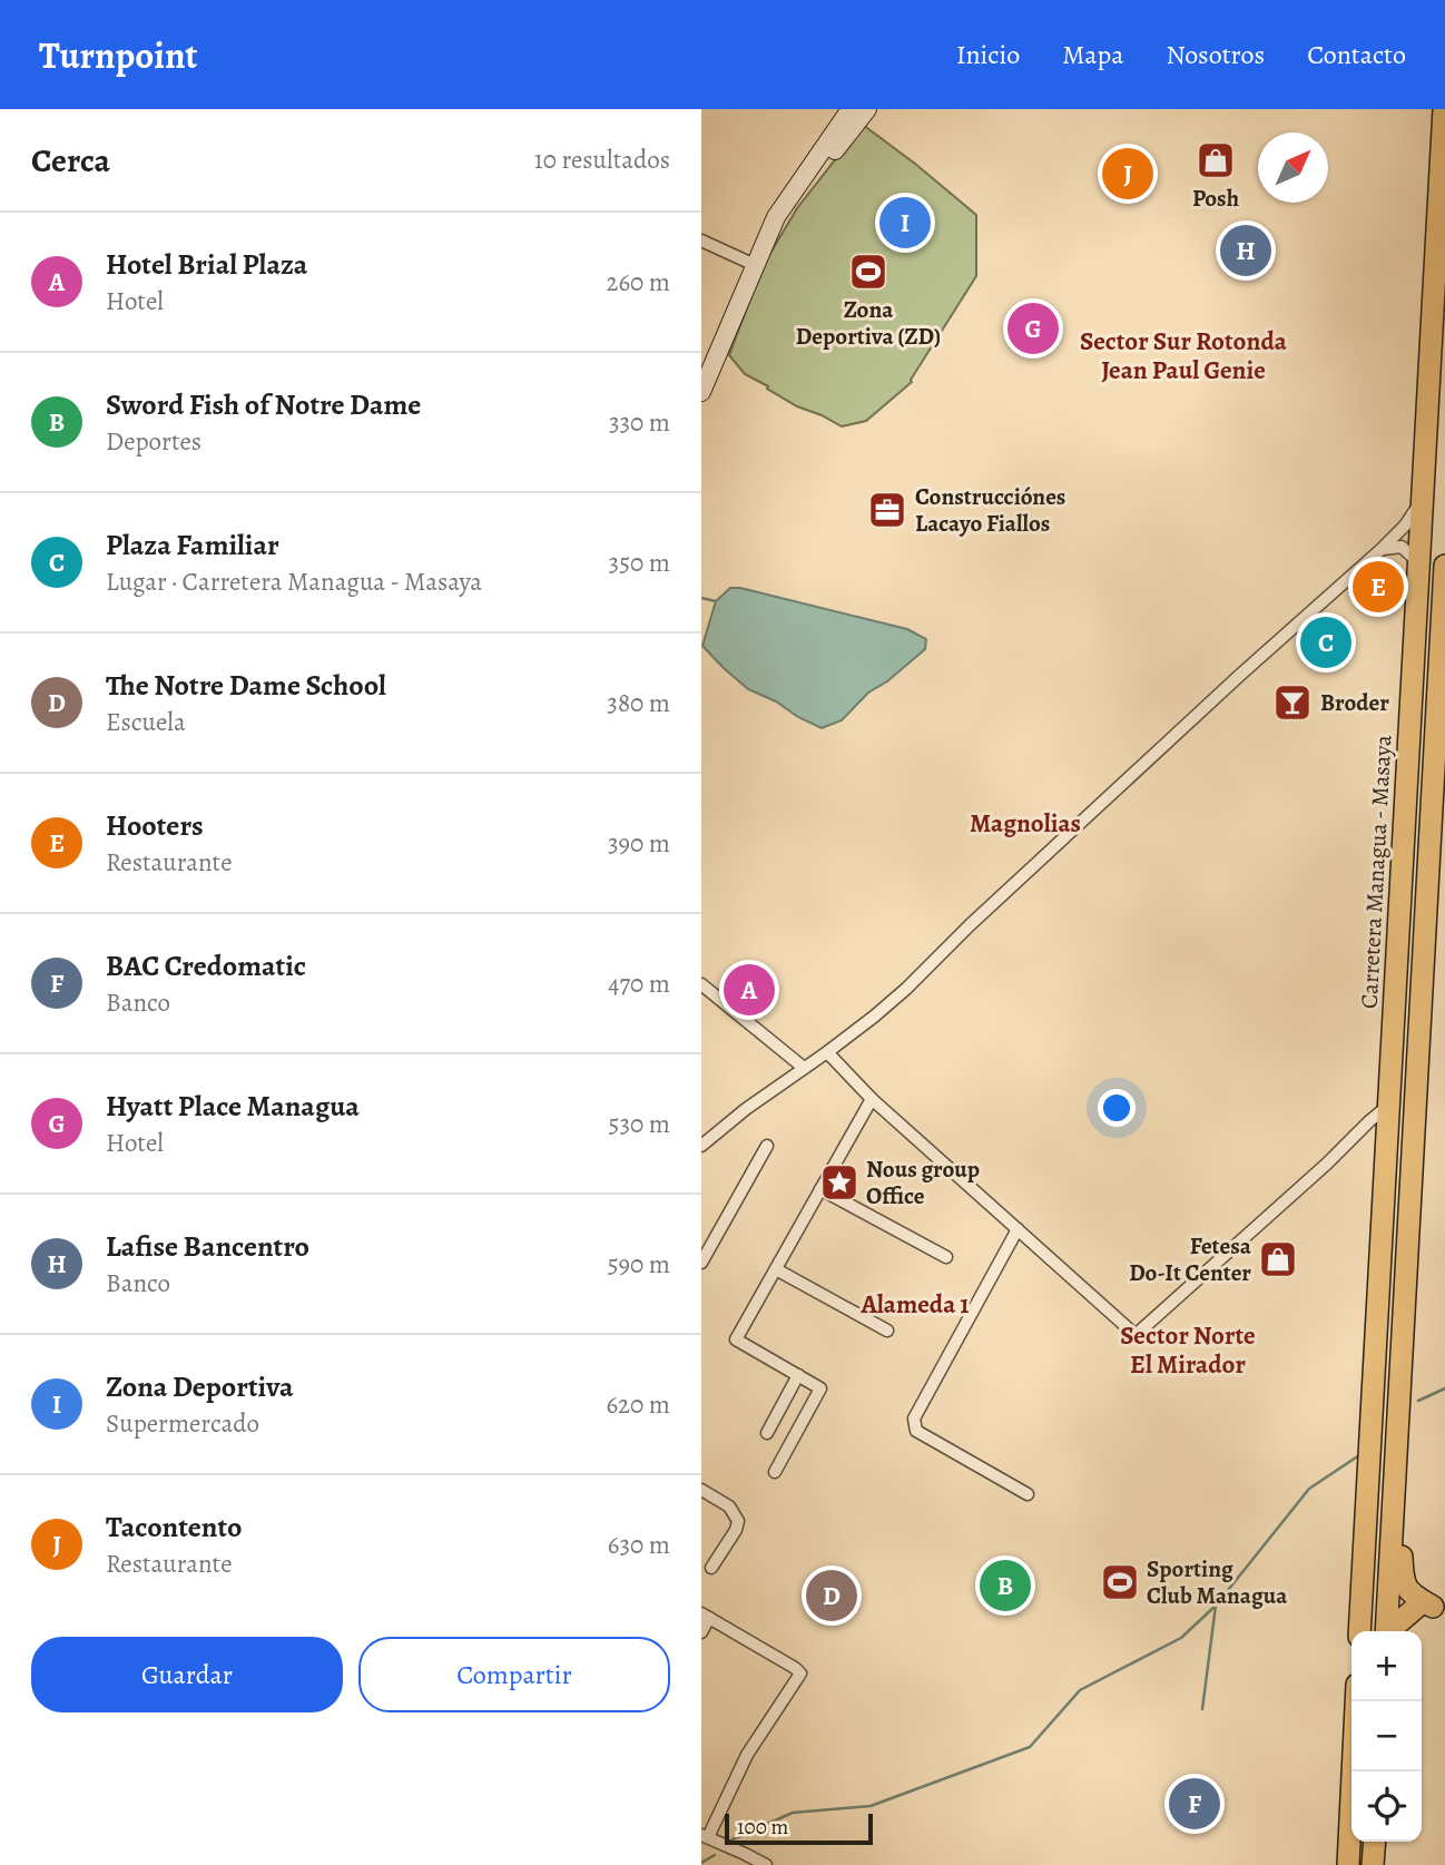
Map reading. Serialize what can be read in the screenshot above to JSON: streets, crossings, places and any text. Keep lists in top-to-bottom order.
{
  "streets": {
    "highway": ["Carretera Managua - Masaya"]
  },
  "districts": [
    "Sector Sur Rotonda Jean Paul Genie",
    "Magnolias",
    "Alameda 1",
    "Sector Norte El Mirador"
  ],
  "places": {
    "shop": ["Posh", "Fetesa Do-It Center"],
    "sports": ["Zona Deportiva (ZD)", "Sporting Club Managua"],
    "office": ["Construcciónes Lacayo Fiallos"],
    "bar": ["Broder"],
    "place": ["Nous group Office"]
  },
  "scale_bar": "100 m",
  "north": "top right",
  "page": {
    "header": "Turnpoint",
    "nav": [
      "Inicio",
      "Mapa",
      "Nosotros",
      "Contacto"
    ],
    "heading": ["Cerca", "10 resultados"],
    "pins": [
      "J",
      "I",
      "H",
      "G",
      "E",
      "C",
      "A",
      "B",
      "D",
      "F"
    ],
    "list": [
      {
        "mark": "A",
        "name": "Hotel Brial Plaza",
        "note": "Hotel",
        "value": "260 m"
      },
      {
        "mark": "B",
        "name": "Sword Fish of Notre Dame",
        "note": "Deportes",
        "value": "330 m"
      },
      {
        "mark": "C",
        "name": "Plaza Familiar",
        "note": "Lugar · Carretera Managua - Masaya",
        "value": "350 m"
      },
      {
        "mark": "D",
        "name": "The Notre Dame School",
        "note": "Escuela",
        "value": "380 m"
      },
      {
        "mark": "E",
        "name": "Hooters",
        "note": "Restaurante",
        "value": "390 m"
      },
      {
        "mark": "F",
        "name": "BAC Credomatic",
        "note": "Banco",
        "value": "470 m"
      },
      {
        "mark": "G",
        "name": "Hyatt Place Managua",
        "note": "Hotel",
        "value": "530 m"
      },
      {
        "mark": "H",
        "name": "Lafise Bancentro",
        "note": "Banco",
        "value": "590 m"
      },
      {
        "mark": "I",
        "name": "Zona Deportiva",
        "note": "Supermercado",
        "value": "620 m"
      },
      {
        "mark": "J",
        "name": "Tacontento",
        "note": "Restaurante",
        "value": "630 m"
      }
    ],
    "buttons": ["Guardar", "Compartir"],
    "map_buttons": ["+", "−"],
    "scale": "100 m"
  }
}
